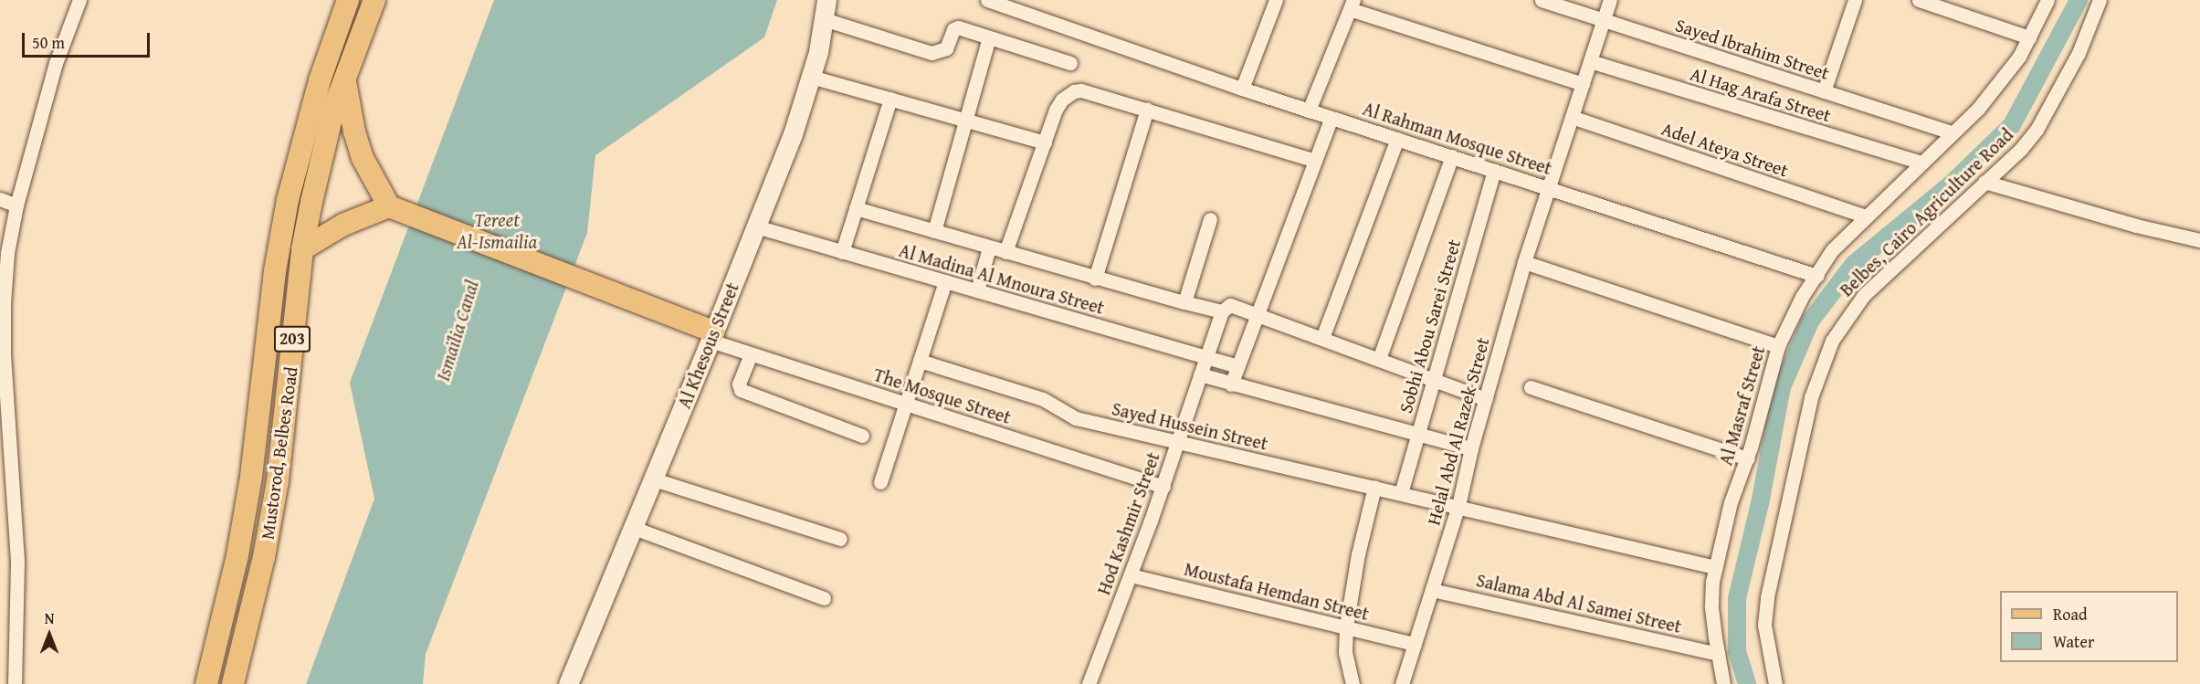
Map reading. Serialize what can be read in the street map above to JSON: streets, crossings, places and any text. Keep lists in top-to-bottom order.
{
  "streets": {
    "main road": ["203", "Al Khesous Street", "Mustorod, Belbes Road"],
    "street": [
      "Sayed Ibrahim Street",
      "Al Hag Arafa Street",
      "Al Rahman Mosque Street",
      "Adel Ateya Street",
      "Belbes, Cairo Agriculture Road",
      "Al Madina Al Mnoura Street",
      "Sobhi Abou Sarei Street",
      "The Mosque Street",
      "Al Masraf Street",
      "Sayed Hussein Street",
      "Helal Abd Al Razek Street",
      "Hod Kashmir Street",
      "Moustafa Hemdan Street",
      "Salama Abd Al Samei Street"
    ]
  },
  "crossings": [
    ["Sayed Ibrahim Street", "Al Masraf Street"],
    ["Sayed Ibrahim Street", "Helal Abd Al Razek Street"],
    ["Al Hag Arafa Street", "Al Masraf Street"],
    ["Al Hag Arafa Street", "Helal Abd Al Razek Street"],
    ["Al Rahman Mosque Street", "Sobhi Abou Sarei Street"],
    ["Al Rahman Mosque Street", "Al Masraf Street"],
    ["Al Rahman Mosque Street", "Helal Abd Al Razek Street"],
    ["Adel Ateya Street", "Al Masraf Street"],
    ["Adel Ateya Street", "Helal Abd Al Razek Street"],
    ["Al Madina Al Mnoura Street", "Al Khesous Street"],
    ["Al Madina Al Mnoura Street", "Hod Kashmir Street"],
    ["Sobhi Abou Sarei Street", "Sayed Hussein Street"],
    ["Al Khesous Street", "The Mosque Street"],
    ["The Mosque Street", "Hod Kashmir Street"],
    ["Al Masraf Street", "Sayed Hussein Street"],
    ["Al Masraf Street", "Salama Abd Al Samei Street"],
    ["Sayed Hussein Street", "Helal Abd Al Razek Street"],
    ["Sayed Hussein Street", "Hod Kashmir Street"],
    ["Helal Abd Al Razek Street", "Moustafa Hemdan Street"],
    ["Helal Abd Al Razek Street", "Salama Abd Al Samei Street"],
    ["Hod Kashmir Street", "Moustafa Hemdan Street"]
  ],
  "water": ["Tereet Al-Ismailia", "Ismaïlia Canal"],
  "legend": ["Road", "Water"],
  "scale_bar": "50 m",
  "north": "top"
}
